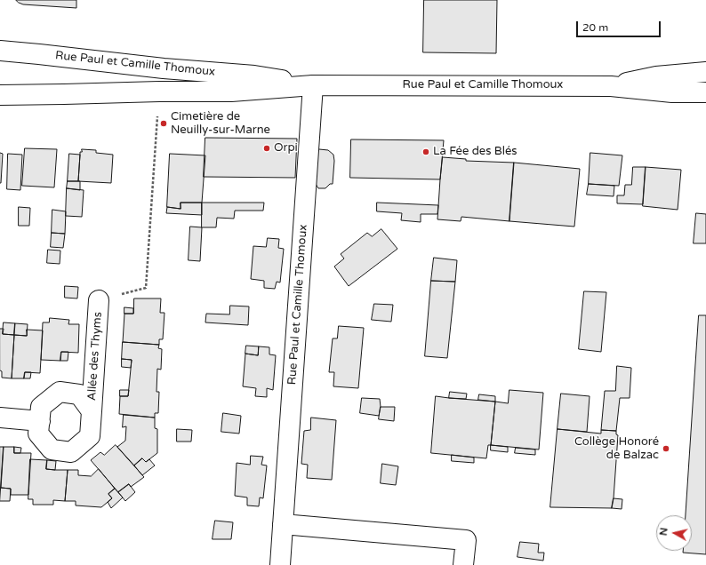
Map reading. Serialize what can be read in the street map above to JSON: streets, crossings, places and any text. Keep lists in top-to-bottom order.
{
  "streets": {
    "main road": ["Rue Paul et Camille Thomoux", "Allée des Thyms"]
  },
  "places": [
    "Cimetière de Neuilly-sur-Marne",
    "Orpi",
    "La Fée des Blés",
    "Collège Honoré de Balzac"
  ],
  "scale_bar": "20 m",
  "north": "left"
}
